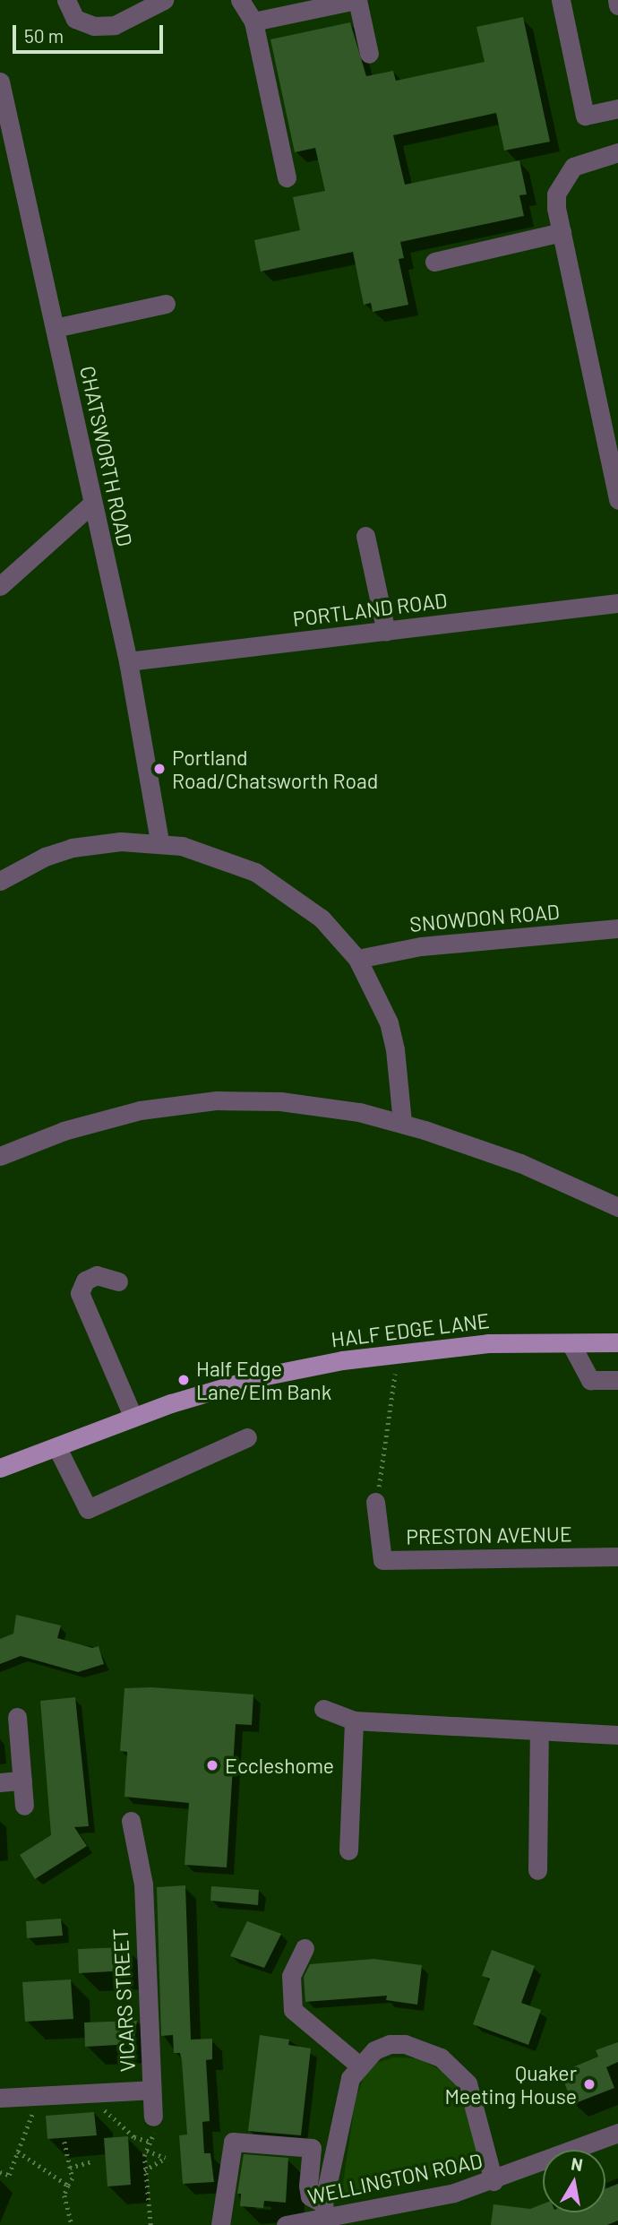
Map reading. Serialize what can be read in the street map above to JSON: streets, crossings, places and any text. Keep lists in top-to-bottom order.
{
  "streets": {
    "main road": ["HALF EDGE LANE"],
    "street": [
      "CHATSWORTH ROAD",
      "PORTLAND ROAD",
      "SNOWDON ROAD",
      "PRESTON AVENUE",
      "VICARS STREET",
      "WELLINGTON ROAD"
    ]
  },
  "crossings": [
    ["CHATSWORTH ROAD", "PORTLAND ROAD"]
  ],
  "places": [
    "Portland Road/Chatsworth Road",
    "Half Edge Lane/Elm Bank",
    "Eccleshome",
    "Quaker Meeting House"
  ],
  "scale_bar": "50 m",
  "north": "top"
}
